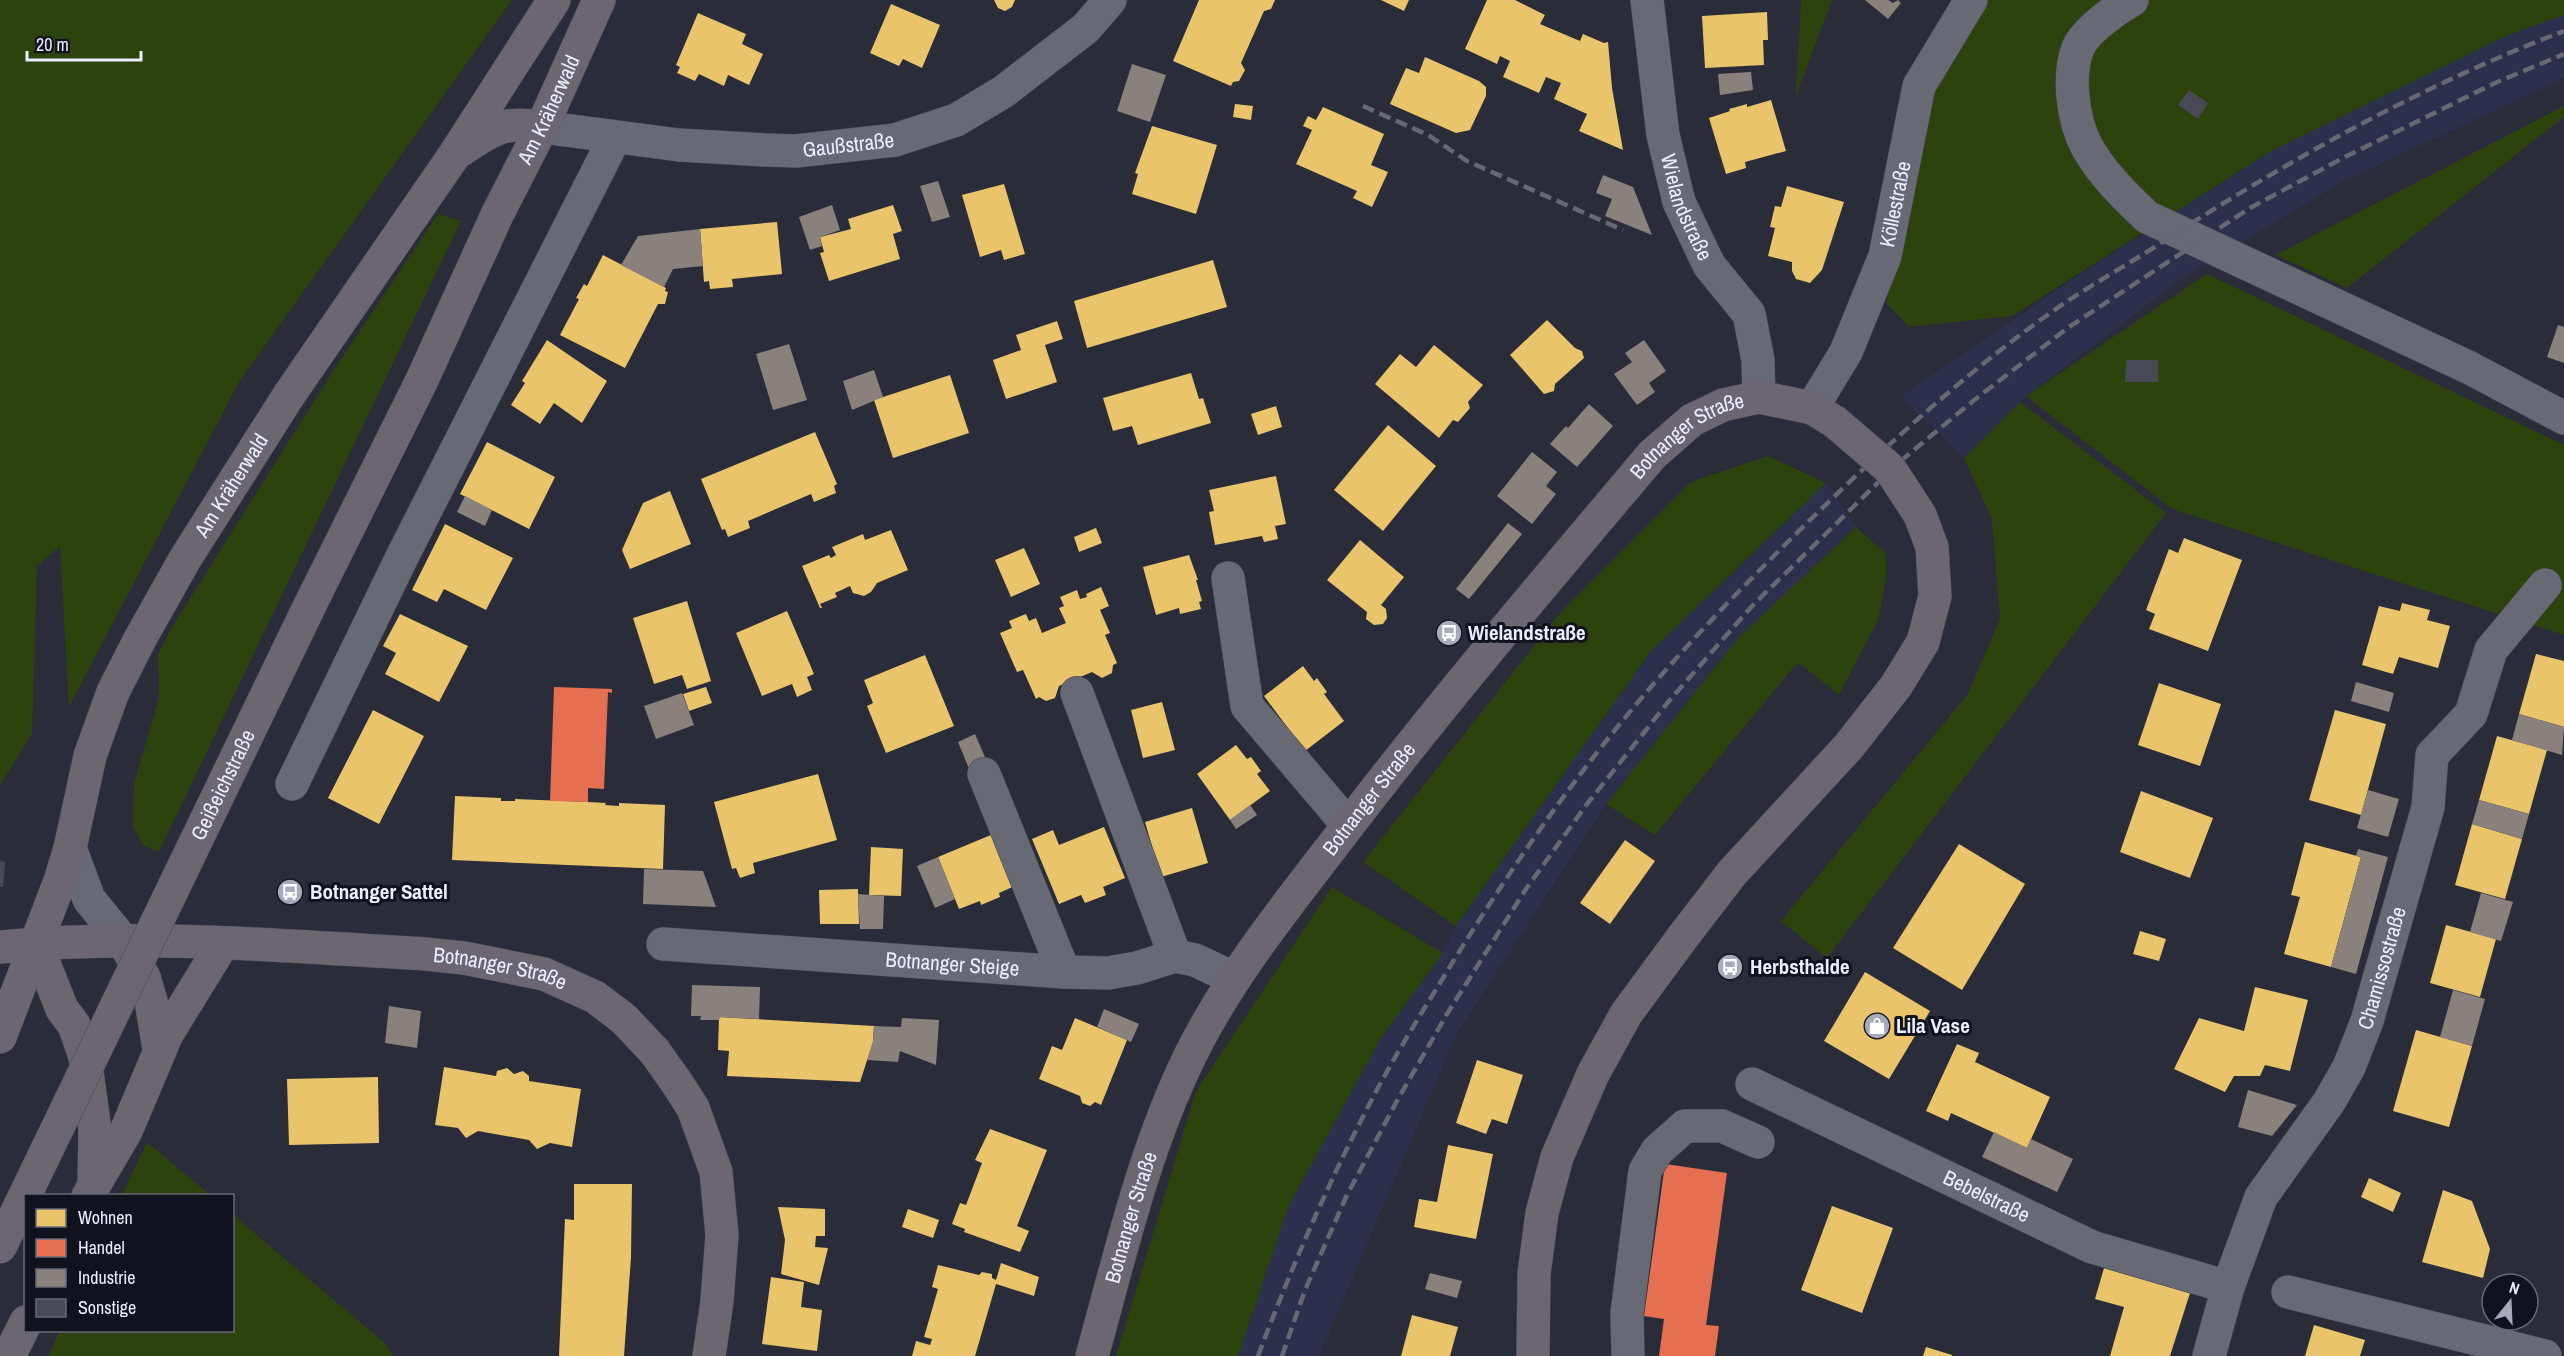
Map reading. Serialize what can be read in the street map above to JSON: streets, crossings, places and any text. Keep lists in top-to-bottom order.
{
  "streets": {
    "main road": ["Am Kräherwald", "Botnanger Straße", "Geißeichstraße"],
    "street": [
      "Gaußstraße",
      "Wielandstraße",
      "Köllestraße",
      "Botnanger Steige",
      "Chamissostraße",
      "Bebelstraße"
    ]
  },
  "crossings": [
    ["Am Kräherwald", "Gaußstraße"],
    ["Am Kräherwald", "Geißeichstraße"],
    ["Wielandstraße", "Botnanger Straße"],
    ["Köllestraße", "Botnanger Straße"],
    ["Chamissostraße", "Bebelstraße"]
  ],
  "places": {
    "bus stop": ["Wielandstraße", "Botnanger Sattel", "Herbsthalde"],
    "shop": ["Lila Vase"]
  },
  "legend": [
    "Wohnen",
    "Handel",
    "Industrie",
    "Sonstige"
  ],
  "scale_bar": "20 m",
  "north": "top"
}
